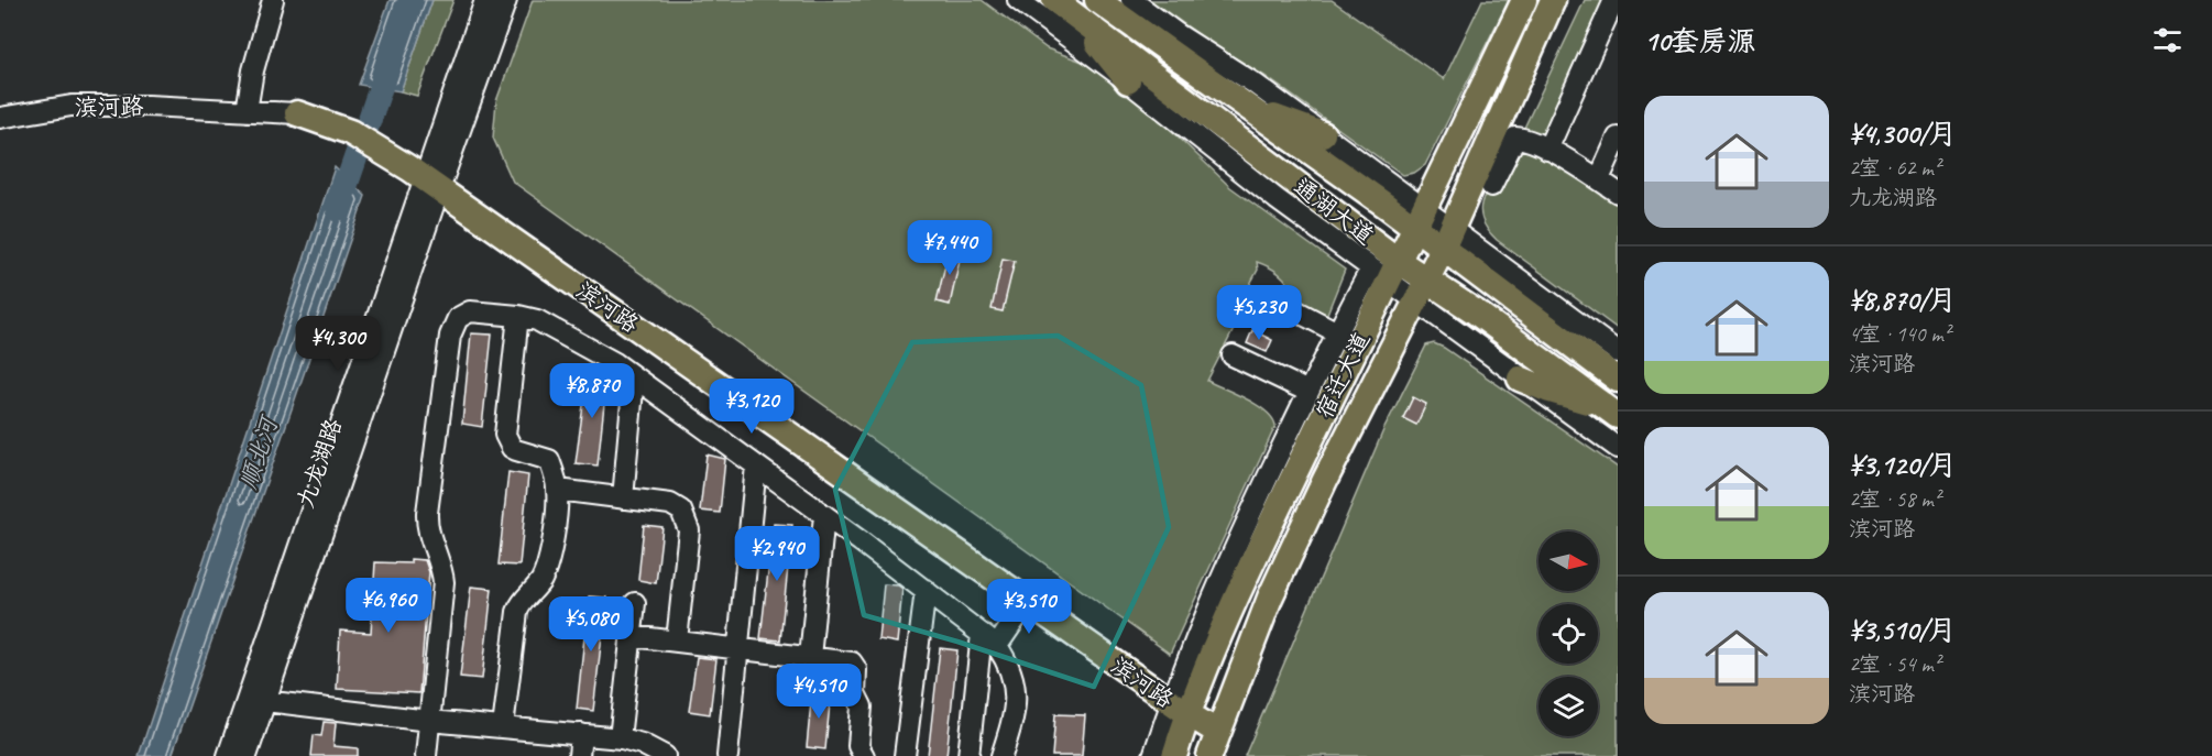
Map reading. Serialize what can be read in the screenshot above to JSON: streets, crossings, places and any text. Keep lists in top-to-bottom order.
{
  "streets": {
    "main road": ["滨河路", "通湖大道", "宿迁大道"],
    "street": ["九龙湖路"]
  },
  "crossings": [
    ["滨河路", "宿迁大道"],
    ["滨河路", "九龙湖路"],
    ["通湖大道", "宿迁大道"]
  ],
  "water": ["顺北河"],
  "north": "right",
  "page": {
    "heading": "10套房源",
    "list": [
      {
        "name": "¥4,300/月",
        "note": "2室 · 62 m² · 九龙湖路"
      },
      {
        "name": "¥8,870/月",
        "note": "4室 · 140 m² · 滨河路"
      },
      {
        "name": "¥3,120/月",
        "note": "2室 · 58 m² · 滨河路"
      },
      {
        "name": "¥3,510/月",
        "note": "2室 · 54 m² · 滨河路"
      }
    ],
    "price": [
      "¥7,440",
      "¥5,230",
      "¥4,300",
      "¥8,870",
      "¥3,120",
      "¥2,940",
      "¥6,960",
      "¥3,510",
      "¥5,080",
      "¥4,510"
    ]
  }
}
